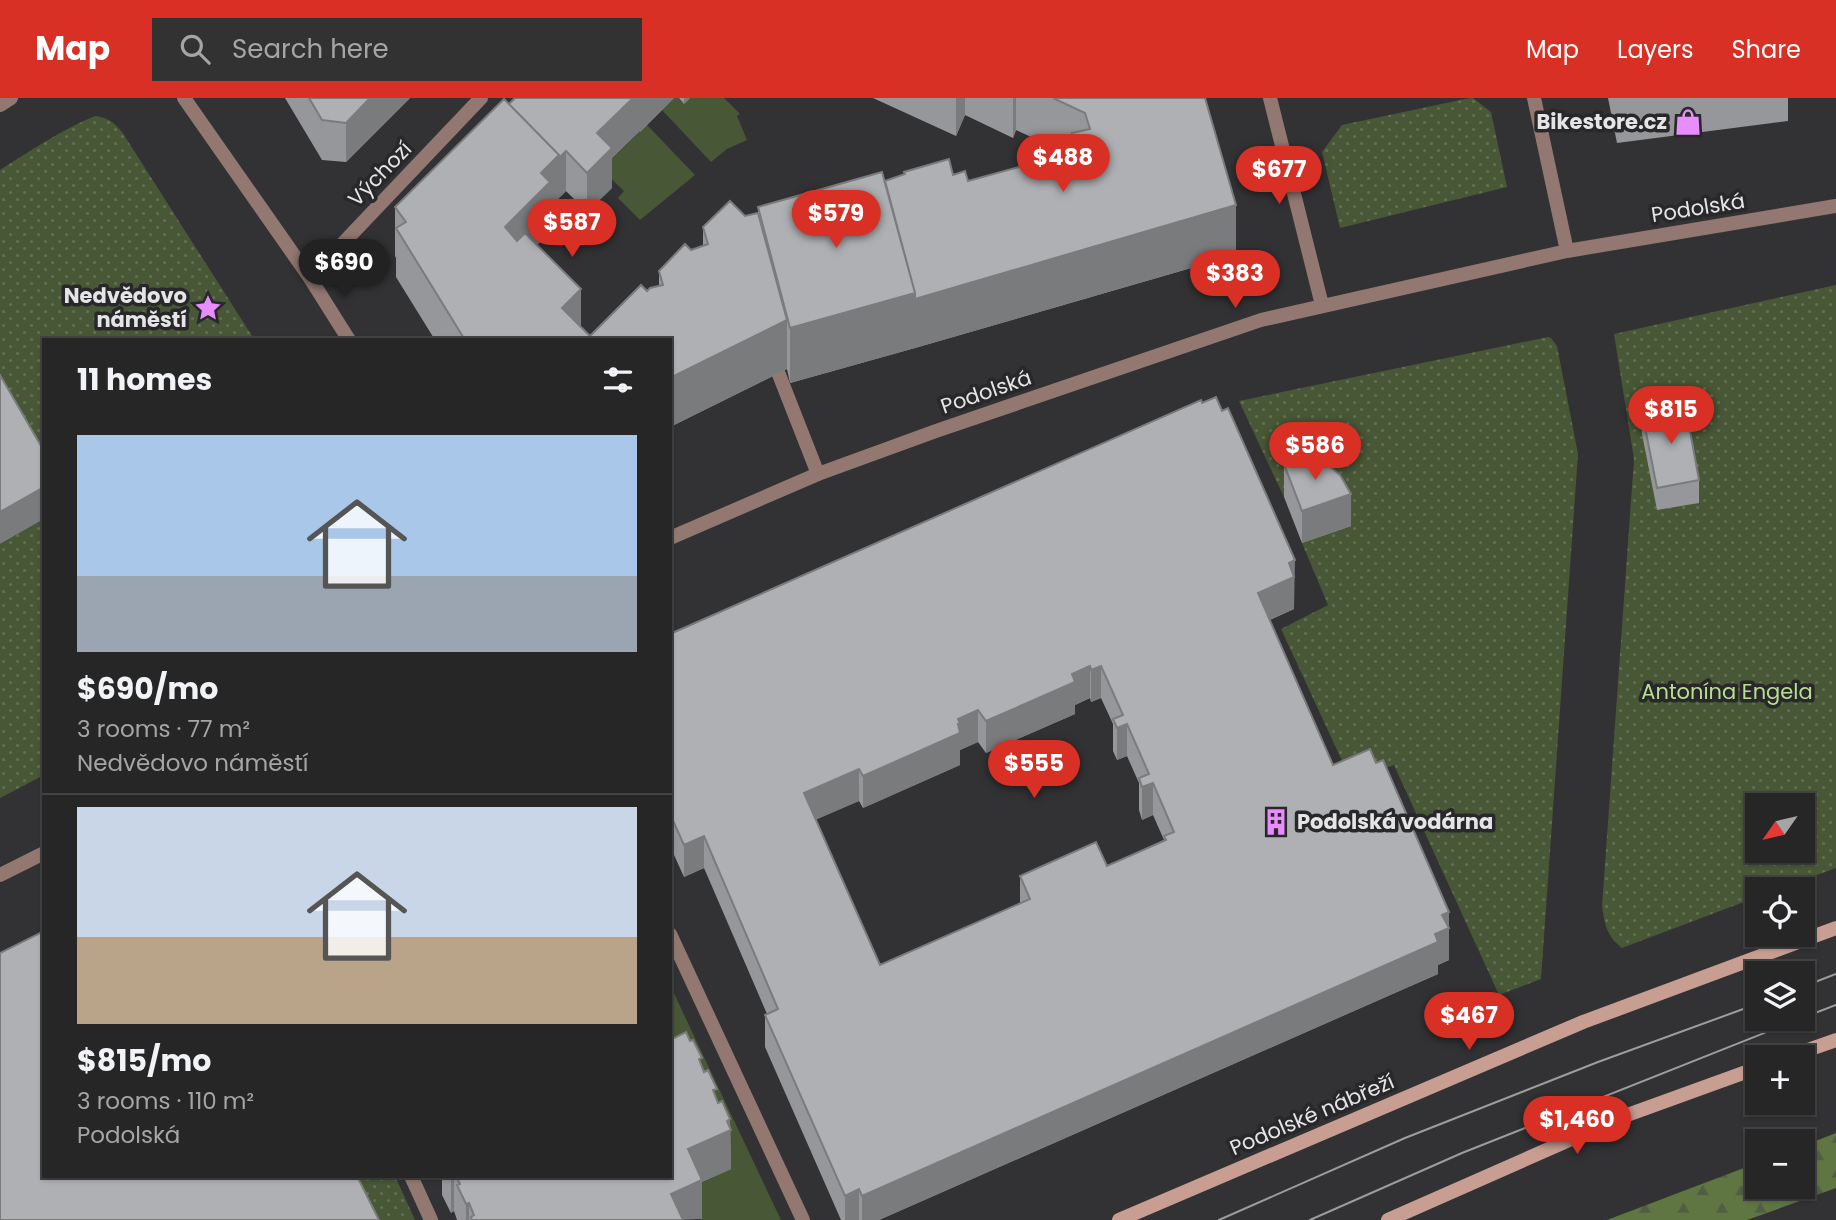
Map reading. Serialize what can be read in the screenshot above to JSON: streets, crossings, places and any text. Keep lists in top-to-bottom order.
{
  "streets": {
    "main road": ["Podolské nábřeží"],
    "street": ["Výchozí", "Podolská"]
  },
  "parks": ["Antonína Engela"],
  "places": {
    "shop": ["Bikestore.cz"],
    "place": ["Nedvědovo náměstí"],
    "building": ["Podolská vodárna"]
  },
  "north": "bottom left",
  "page": {
    "header": "Map",
    "search": "Search here",
    "nav": ["Map", "Layers", "Share"],
    "price": [
      "$488",
      "$677",
      "$579",
      "$587",
      "$690",
      "$383",
      "$815",
      "$586",
      "$555",
      "$467",
      "$1,460"
    ],
    "heading": "11 homes",
    "list": [
      {
        "name": "$690/mo",
        "note": "3 rooms · 77 m² · Nedvědovo náměstí"
      },
      {
        "name": "$815/mo",
        "note": "3 rooms · 110 m² · Podolská"
      }
    ],
    "map_buttons": ["+", "−"]
  }
}
